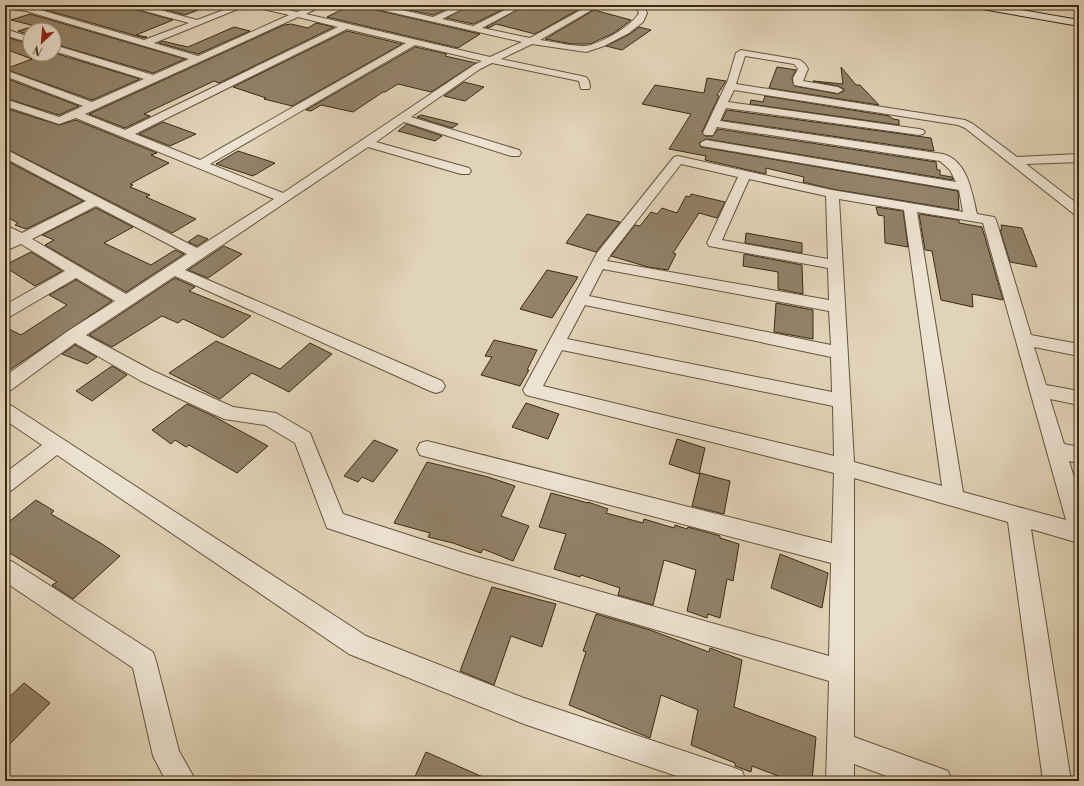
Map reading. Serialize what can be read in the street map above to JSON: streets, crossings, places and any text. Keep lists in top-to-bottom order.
{
  "north": "bottom left"
}
